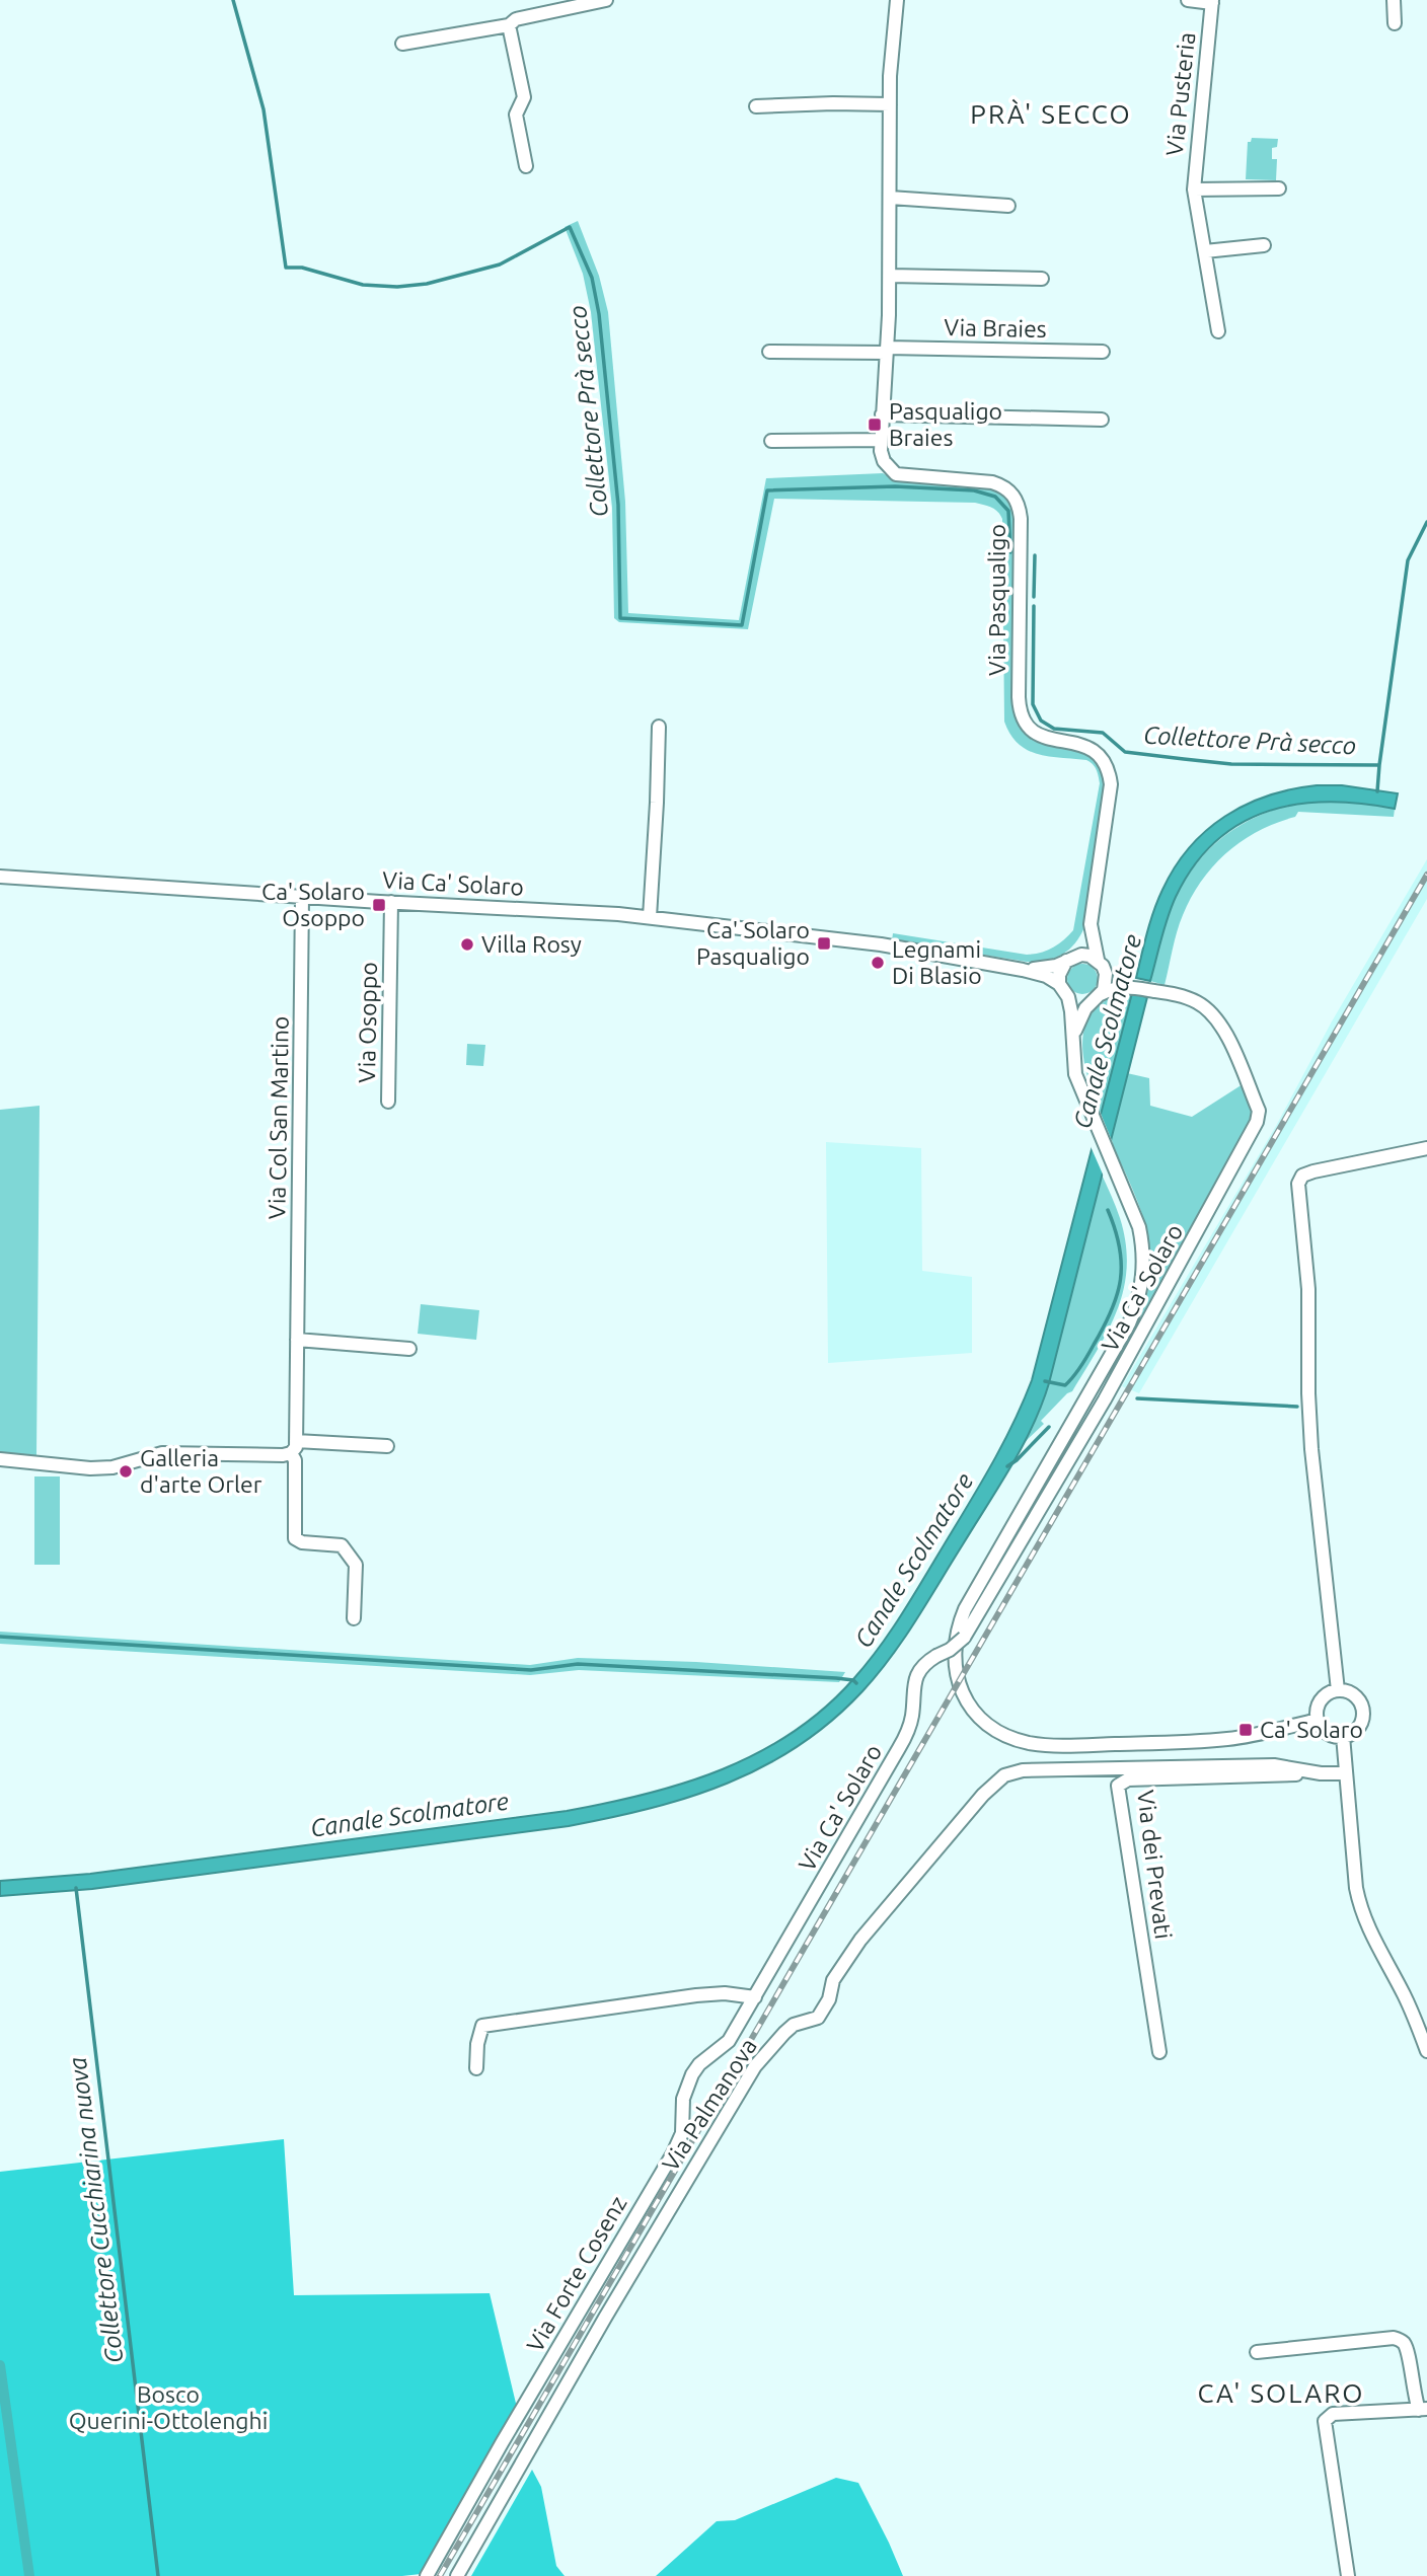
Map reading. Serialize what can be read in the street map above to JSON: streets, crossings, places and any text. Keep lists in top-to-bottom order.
{
  "streets": {
    "street": [
      "Via Pusteria",
      "Via Braies",
      "Via Pasqualigo",
      "Via Ca' Solaro",
      "Via Osoppo",
      "Via Col San Martino",
      "Via dei Prevati",
      "Via Palmanova",
      "Via Forte Cosenz"
    ]
  },
  "crossings": [
    ["Via Braies", "Via Pasqualigo"],
    ["Via Pasqualigo", "Via Ca' Solaro"],
    ["Via Ca' Solaro", "Via Osoppo"],
    ["Via Ca' Solaro", "Via Col San Martino"],
    ["Via Ca' Solaro", "Via Forte Cosenz"],
    ["Via dei Prevati", "Via Palmanova"]
  ],
  "districts": ["PRÀ' SECCO", "CA' SOLARO"],
  "water": ["Collettore Prà secco", "Canale Scolmatore", "Collettore Cucchiarina nuova"],
  "parks": ["Bosco Querini-Ottolenghi"],
  "places": {
    "transit": [
      "Pasqualigo Braies",
      "Ca' Solaro Osoppo",
      "Ca' Solaro Pasqualigo",
      "Ca' Solaro"
    ],
    "other": ["Villa Rosy", "Legnami Di Blasio", "Galleria d'arte Orler"]
  }
}
